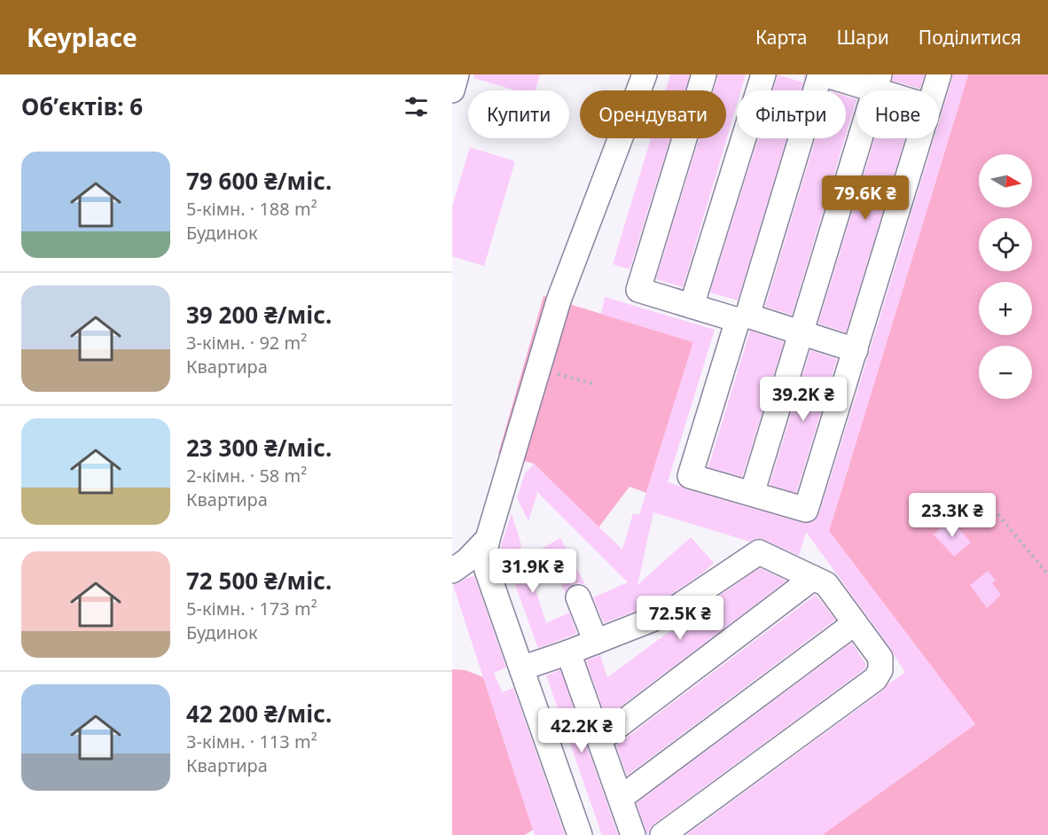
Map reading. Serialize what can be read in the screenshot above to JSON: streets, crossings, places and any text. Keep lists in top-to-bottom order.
{
  "north": "right",
  "page": {
    "header": "Keyplace",
    "nav": ["Карта", "Шари", "Поділитися"],
    "heading": "Об’єктів: 6",
    "chip": [
      "Купити",
      "Орендувати",
      "Фільтри",
      "Нове"
    ],
    "list": [
      {
        "name": "79 600 ₴/міс.",
        "note": "5-кімн. · 188 m² · Будинок"
      },
      {
        "name": "39 200 ₴/міс.",
        "note": "3-кімн. · 92 m² · Квартира"
      },
      {
        "name": "23 300 ₴/міс.",
        "note": "2-кімн. · 58 m² · Квартира"
      },
      {
        "name": "72 500 ₴/міс.",
        "note": "5-кімн. · 173 m² · Будинок"
      },
      {
        "name": "42 200 ₴/міс.",
        "note": "3-кімн. · 113 m² · Квартира"
      }
    ],
    "map_buttons": ["+", "−"],
    "price": [
      "79.6K ₴",
      "39.2K ₴",
      "23.3K ₴",
      "31.9K ₴",
      "72.5K ₴",
      "42.2K ₴"
    ]
  }
}
